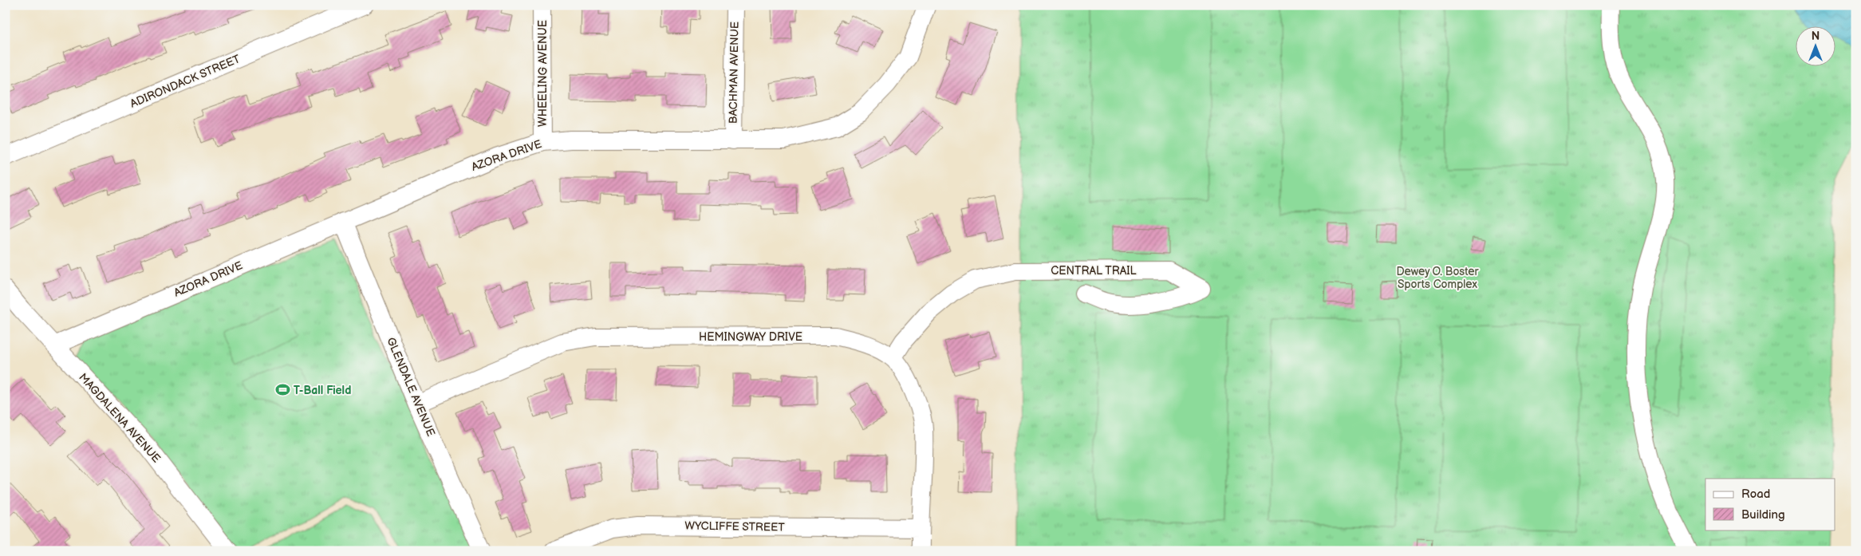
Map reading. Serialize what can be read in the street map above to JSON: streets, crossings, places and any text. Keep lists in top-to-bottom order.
{
  "streets": {
    "street": [
      "BACHMAN AVENUE",
      "WHEELING AVENUE",
      "ADIRONDACK STREET",
      "AZORA DRIVE",
      "CENTRAL TRAIL",
      "HEMINGWAY DRIVE",
      "GLENDALE AVENUE",
      "MAGDALENA AVENUE",
      "WYCLIFFE STREET"
    ]
  },
  "crossings": [
    ["BACHMAN AVENUE", "AZORA DRIVE"],
    ["WHEELING AVENUE", "AZORA DRIVE"],
    ["AZORA DRIVE", "GLENDALE AVENUE"],
    ["AZORA DRIVE", "MAGDALENA AVENUE"],
    ["CENTRAL TRAIL", "HEMINGWAY DRIVE"],
    ["HEMINGWAY DRIVE", "GLENDALE AVENUE"],
    ["HEMINGWAY DRIVE", "WYCLIFFE STREET"]
  ],
  "parks": ["Dewey O. Boster Sports Complex"],
  "places": {
    "sports": ["T-Ball Field"]
  },
  "legend": ["Road", "Building"],
  "north": "top"
}
